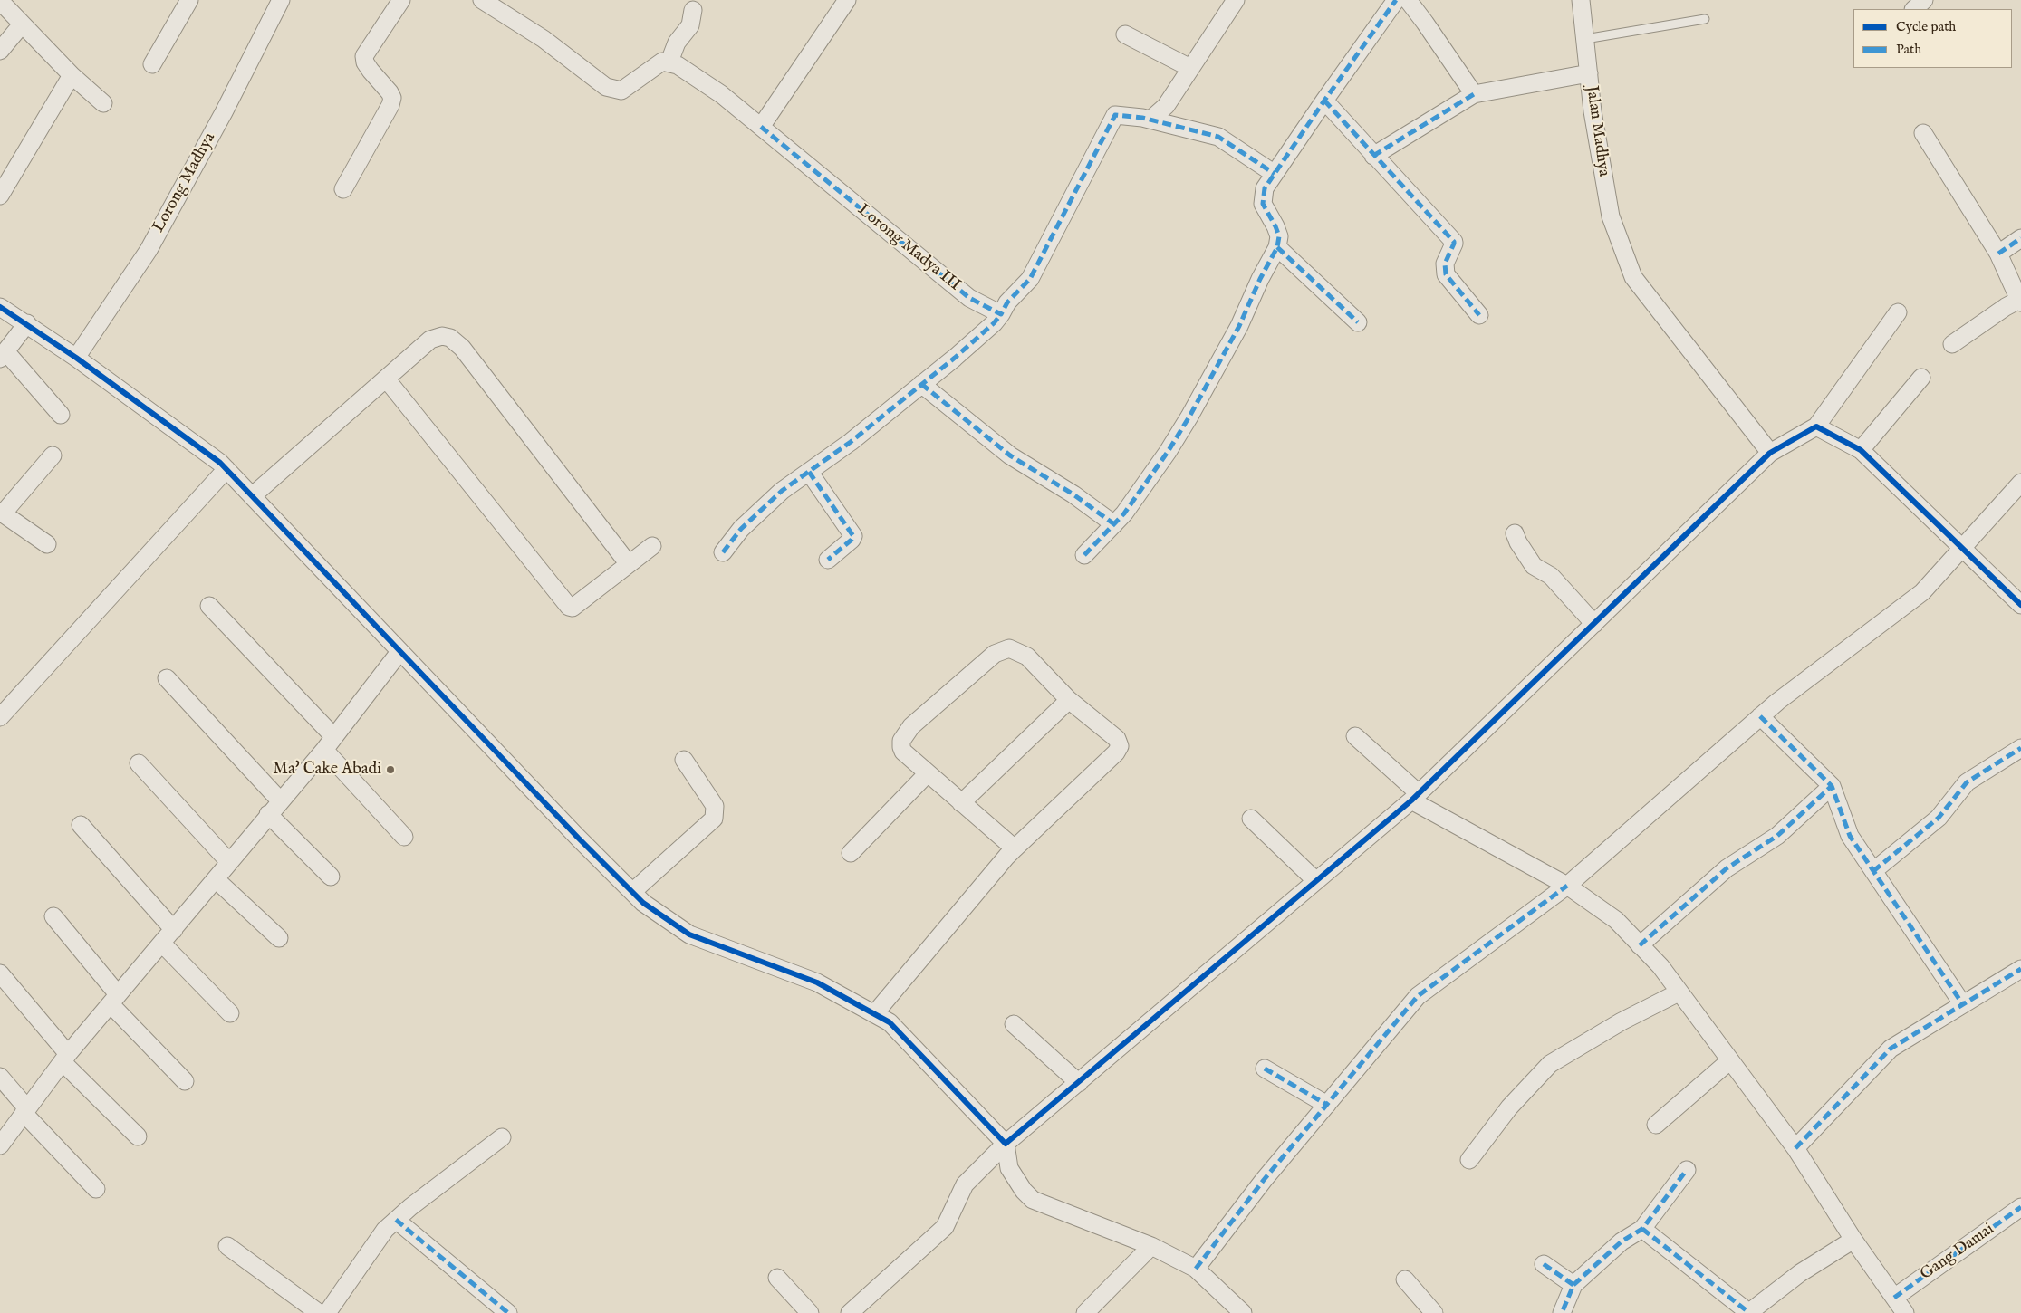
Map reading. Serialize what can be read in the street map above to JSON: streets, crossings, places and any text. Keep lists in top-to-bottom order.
{
  "streets": {
    "street": [
      "Jalan Madhya",
      "Lorong Madhya",
      "Lorong Madya III",
      "Gang Damai"
    ]
  },
  "places": ["Ma' Cake Abadi"],
  "legend": ["Cycle path", "Path"]
}
